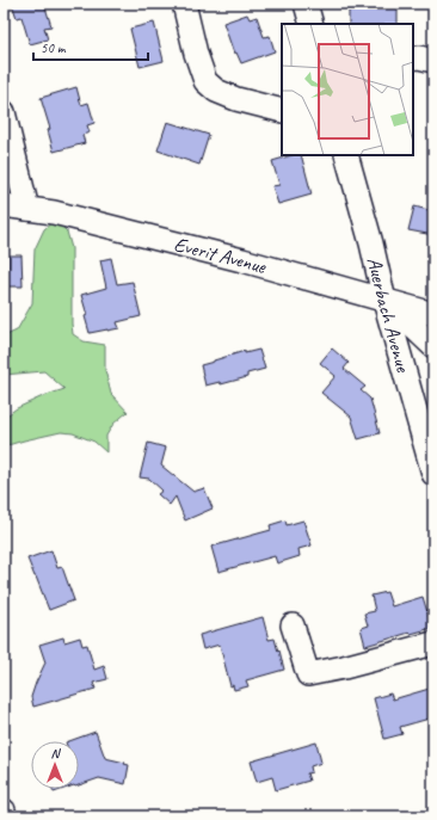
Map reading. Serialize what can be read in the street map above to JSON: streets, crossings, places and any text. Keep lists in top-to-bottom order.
{
  "streets": {
    "street": ["Everit Avenue", "Auerbach Avenue"]
  },
  "crossings": [
    ["Everit Avenue", "Auerbach Avenue"]
  ],
  "scale_bar": "50 m",
  "north": "top"
}
